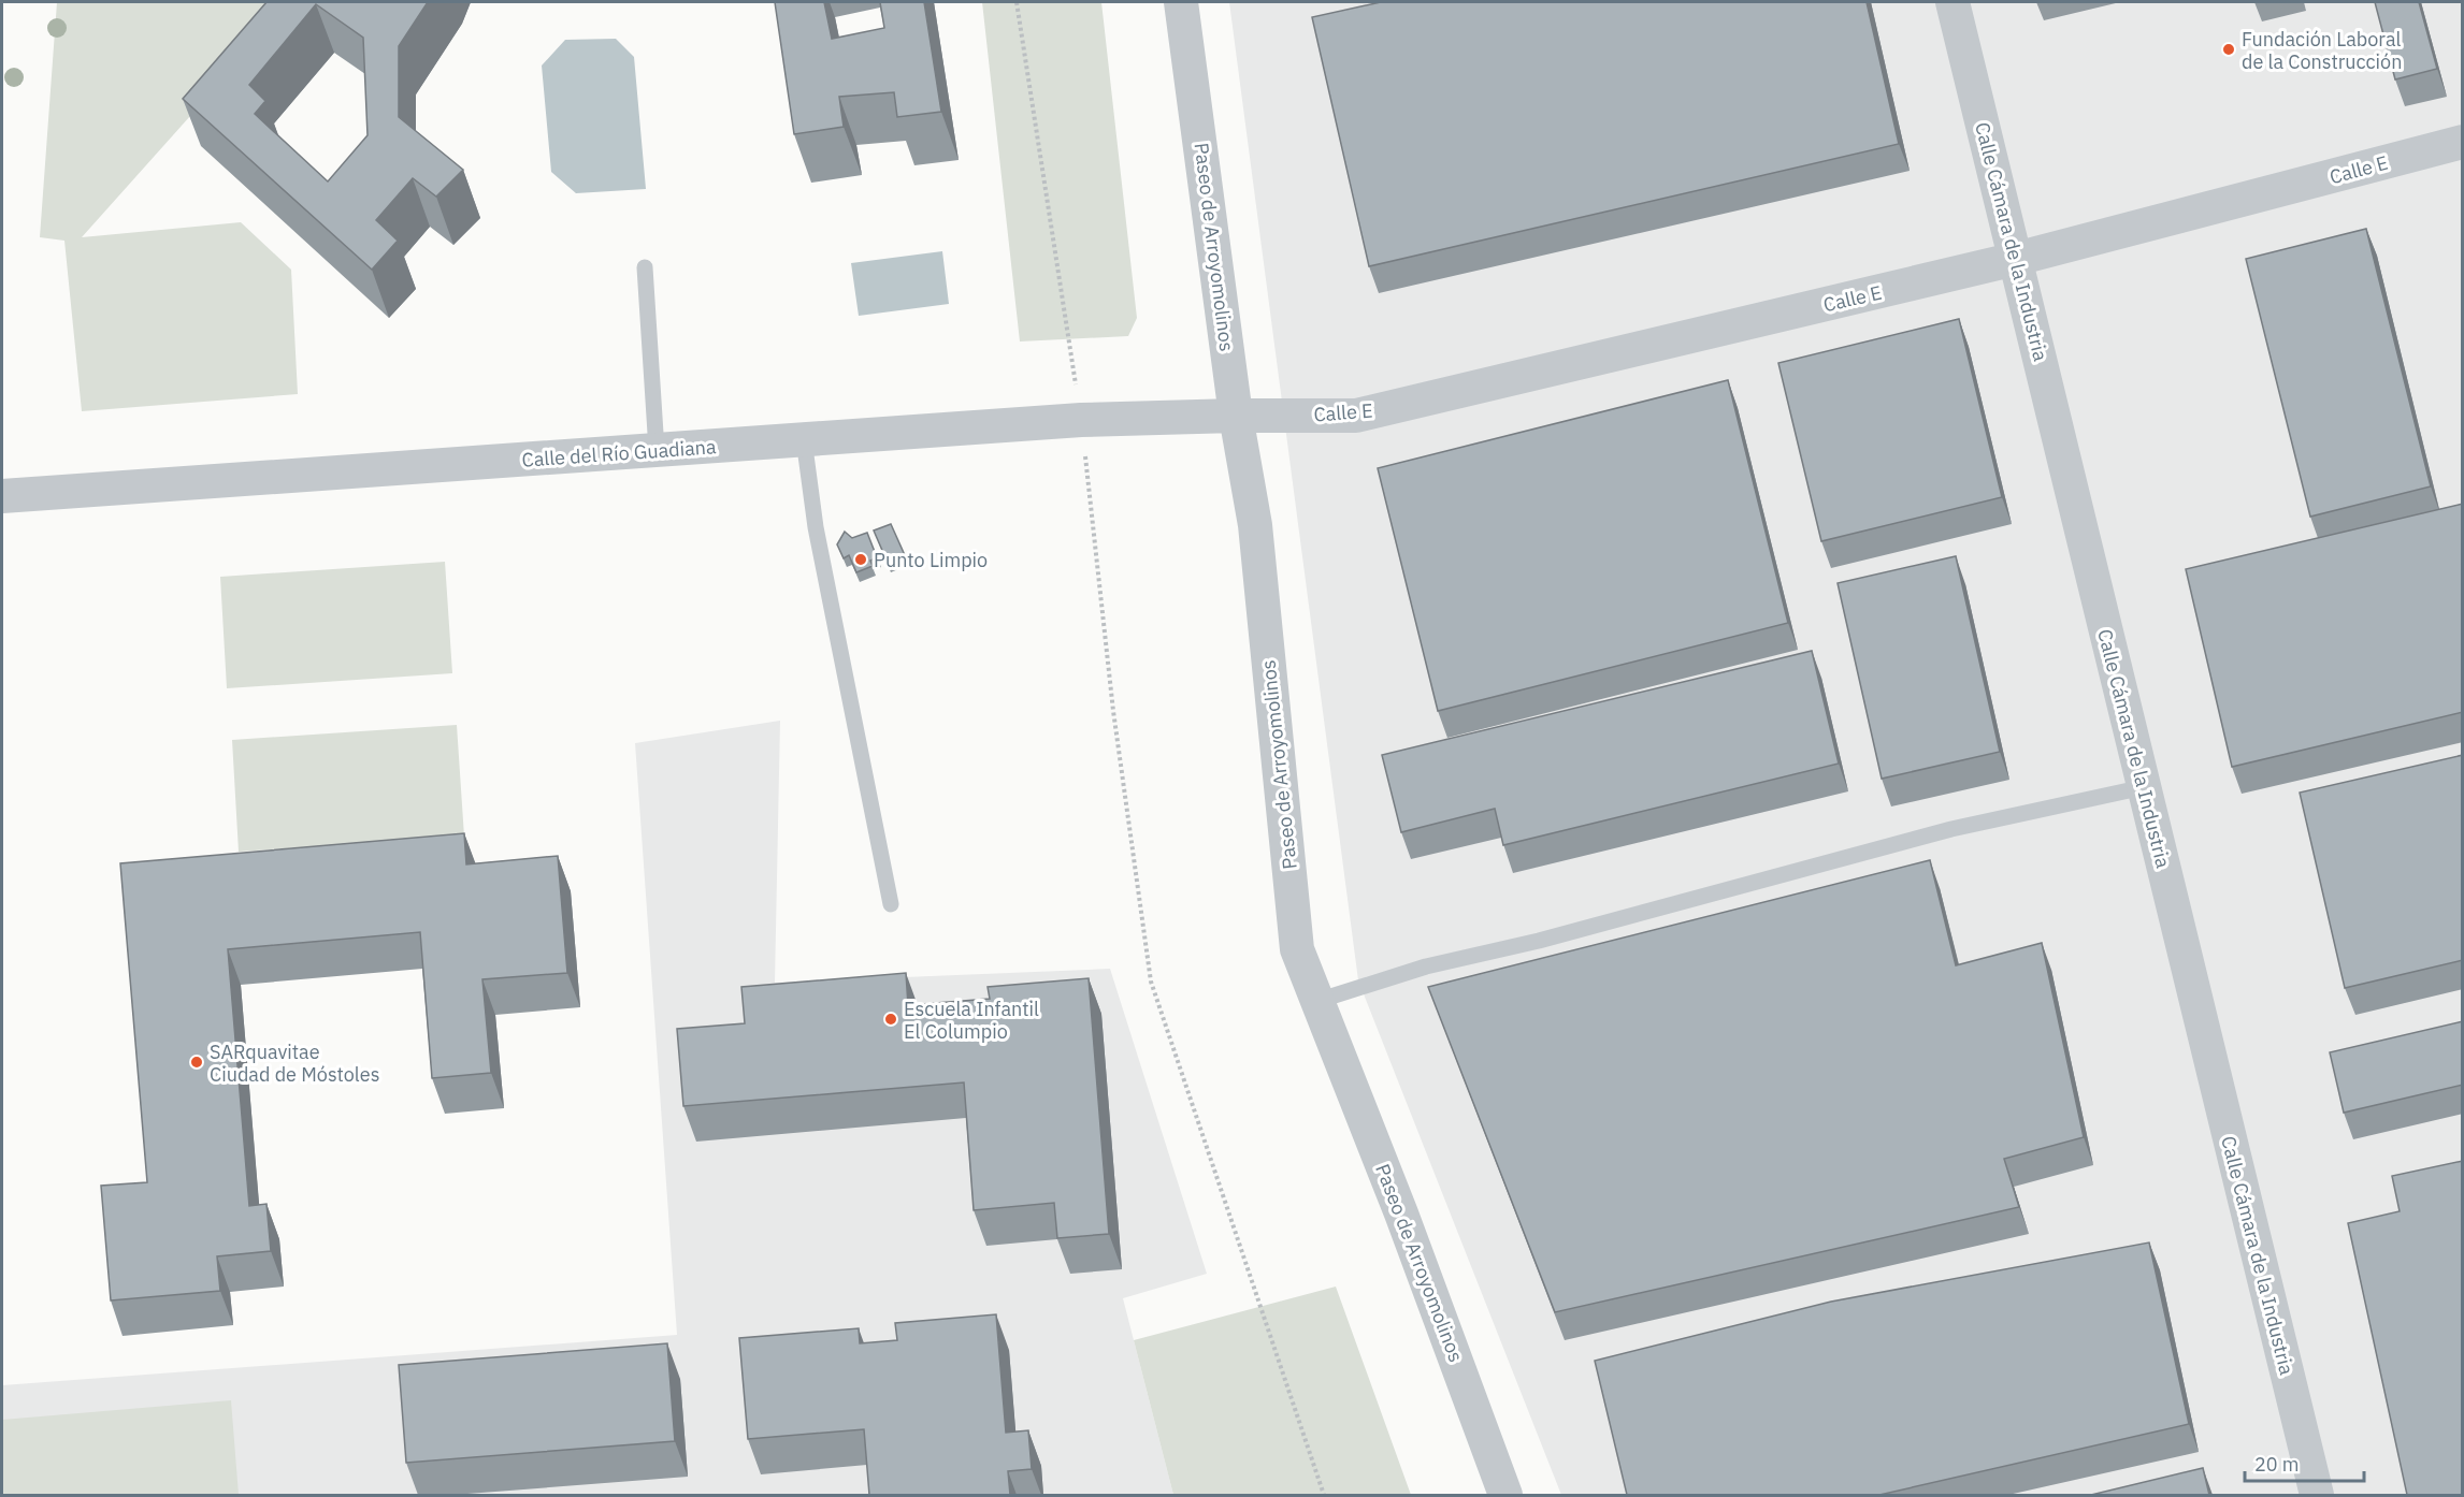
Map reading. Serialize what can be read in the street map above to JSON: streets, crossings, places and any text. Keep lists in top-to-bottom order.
{
  "streets": {
    "street": [
      "Calle E",
      "Calle Cámara de la Industria",
      "Paseo de Arroyomolinos",
      "Calle del Río Guadiana"
    ]
  },
  "crossings": [
    ["Calle E", "Calle Cámara de la Industria"],
    ["Calle E", "Paseo de Arroyomolinos"],
    ["Calle E", "Calle del Río Guadiana"],
    ["Paseo de Arroyomolinos", "Calle del Río Guadiana"]
  ],
  "places": [
    "Fundación Laboral de la Construcción",
    "Punto Limpio",
    "Escuela Infantil El Columpio",
    "SARquavitae Ciudad de Móstoles"
  ],
  "scale_bar": "20 m"
}
